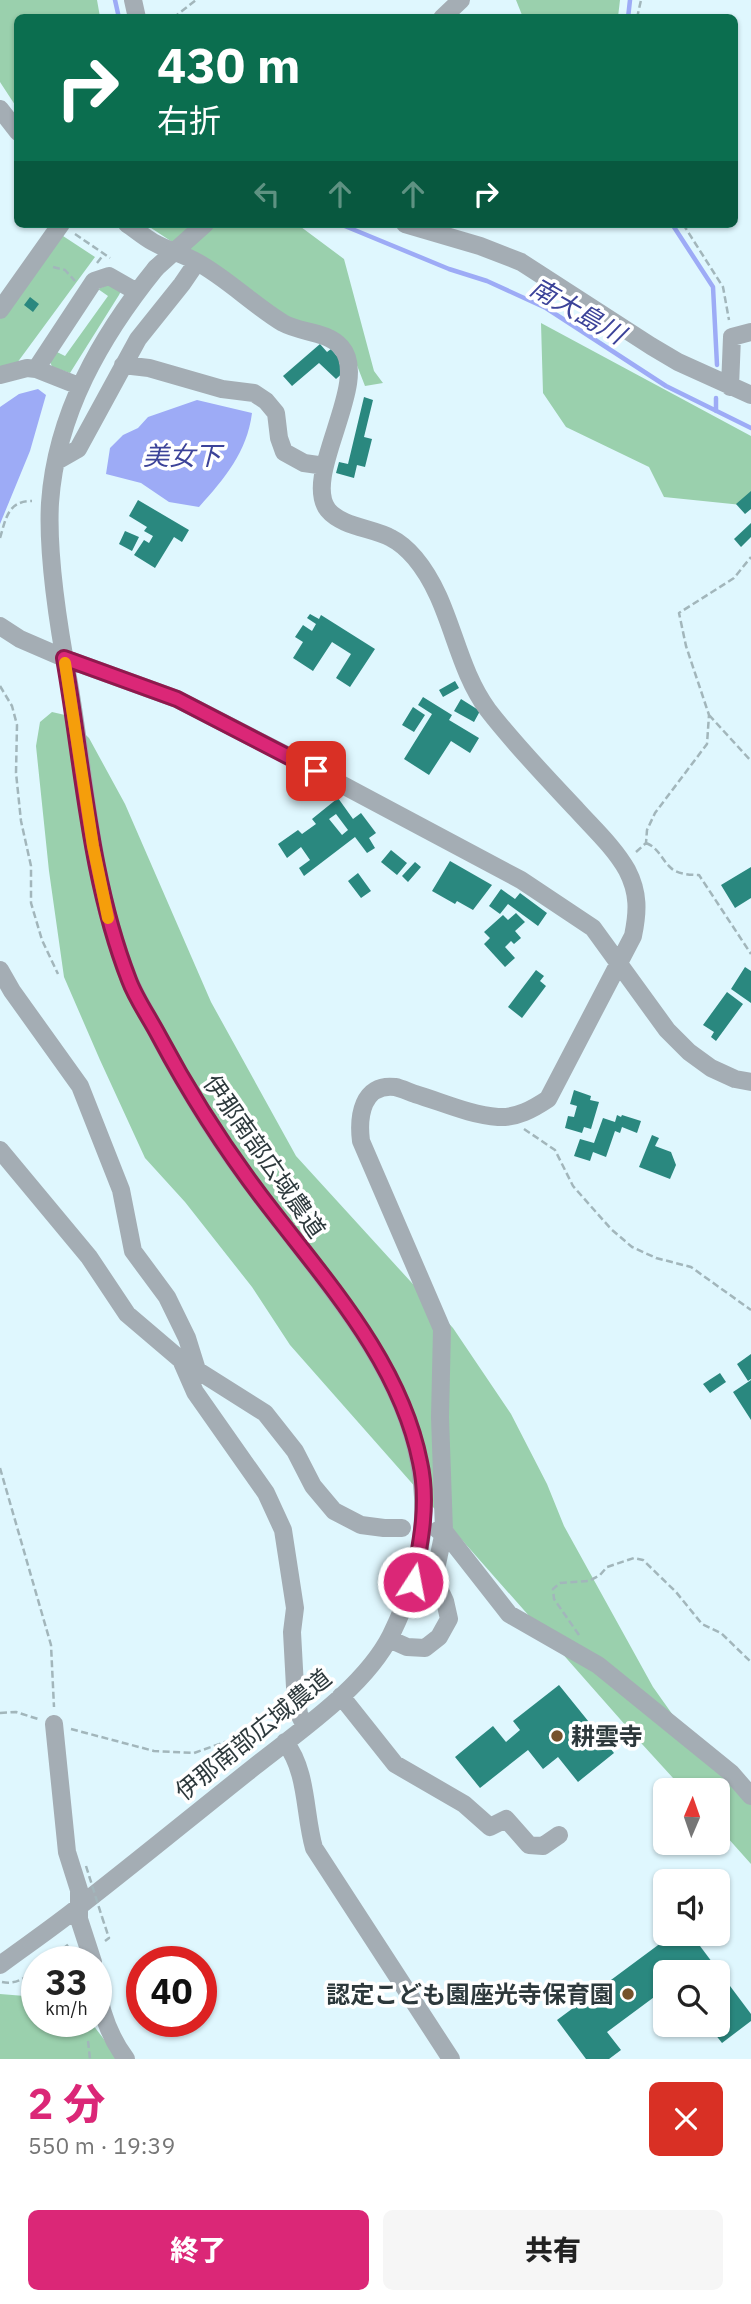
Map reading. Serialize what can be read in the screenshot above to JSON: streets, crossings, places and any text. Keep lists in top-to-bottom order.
{
  "streets": {
    "street": ["伊那南部広域農道"]
  },
  "water": ["南大島川", "美女下"],
  "places": ["耕雲寺", "認定こども園座光寺保育園"],
  "north": "top",
  "page": {
    "turn": ["430 m", "右折"],
    "speed": "33 km/h",
    "limit": "40",
    "heading": ["2 分", "550 m · 19:39"],
    "buttons": ["終了", "共有"]
  }
}
